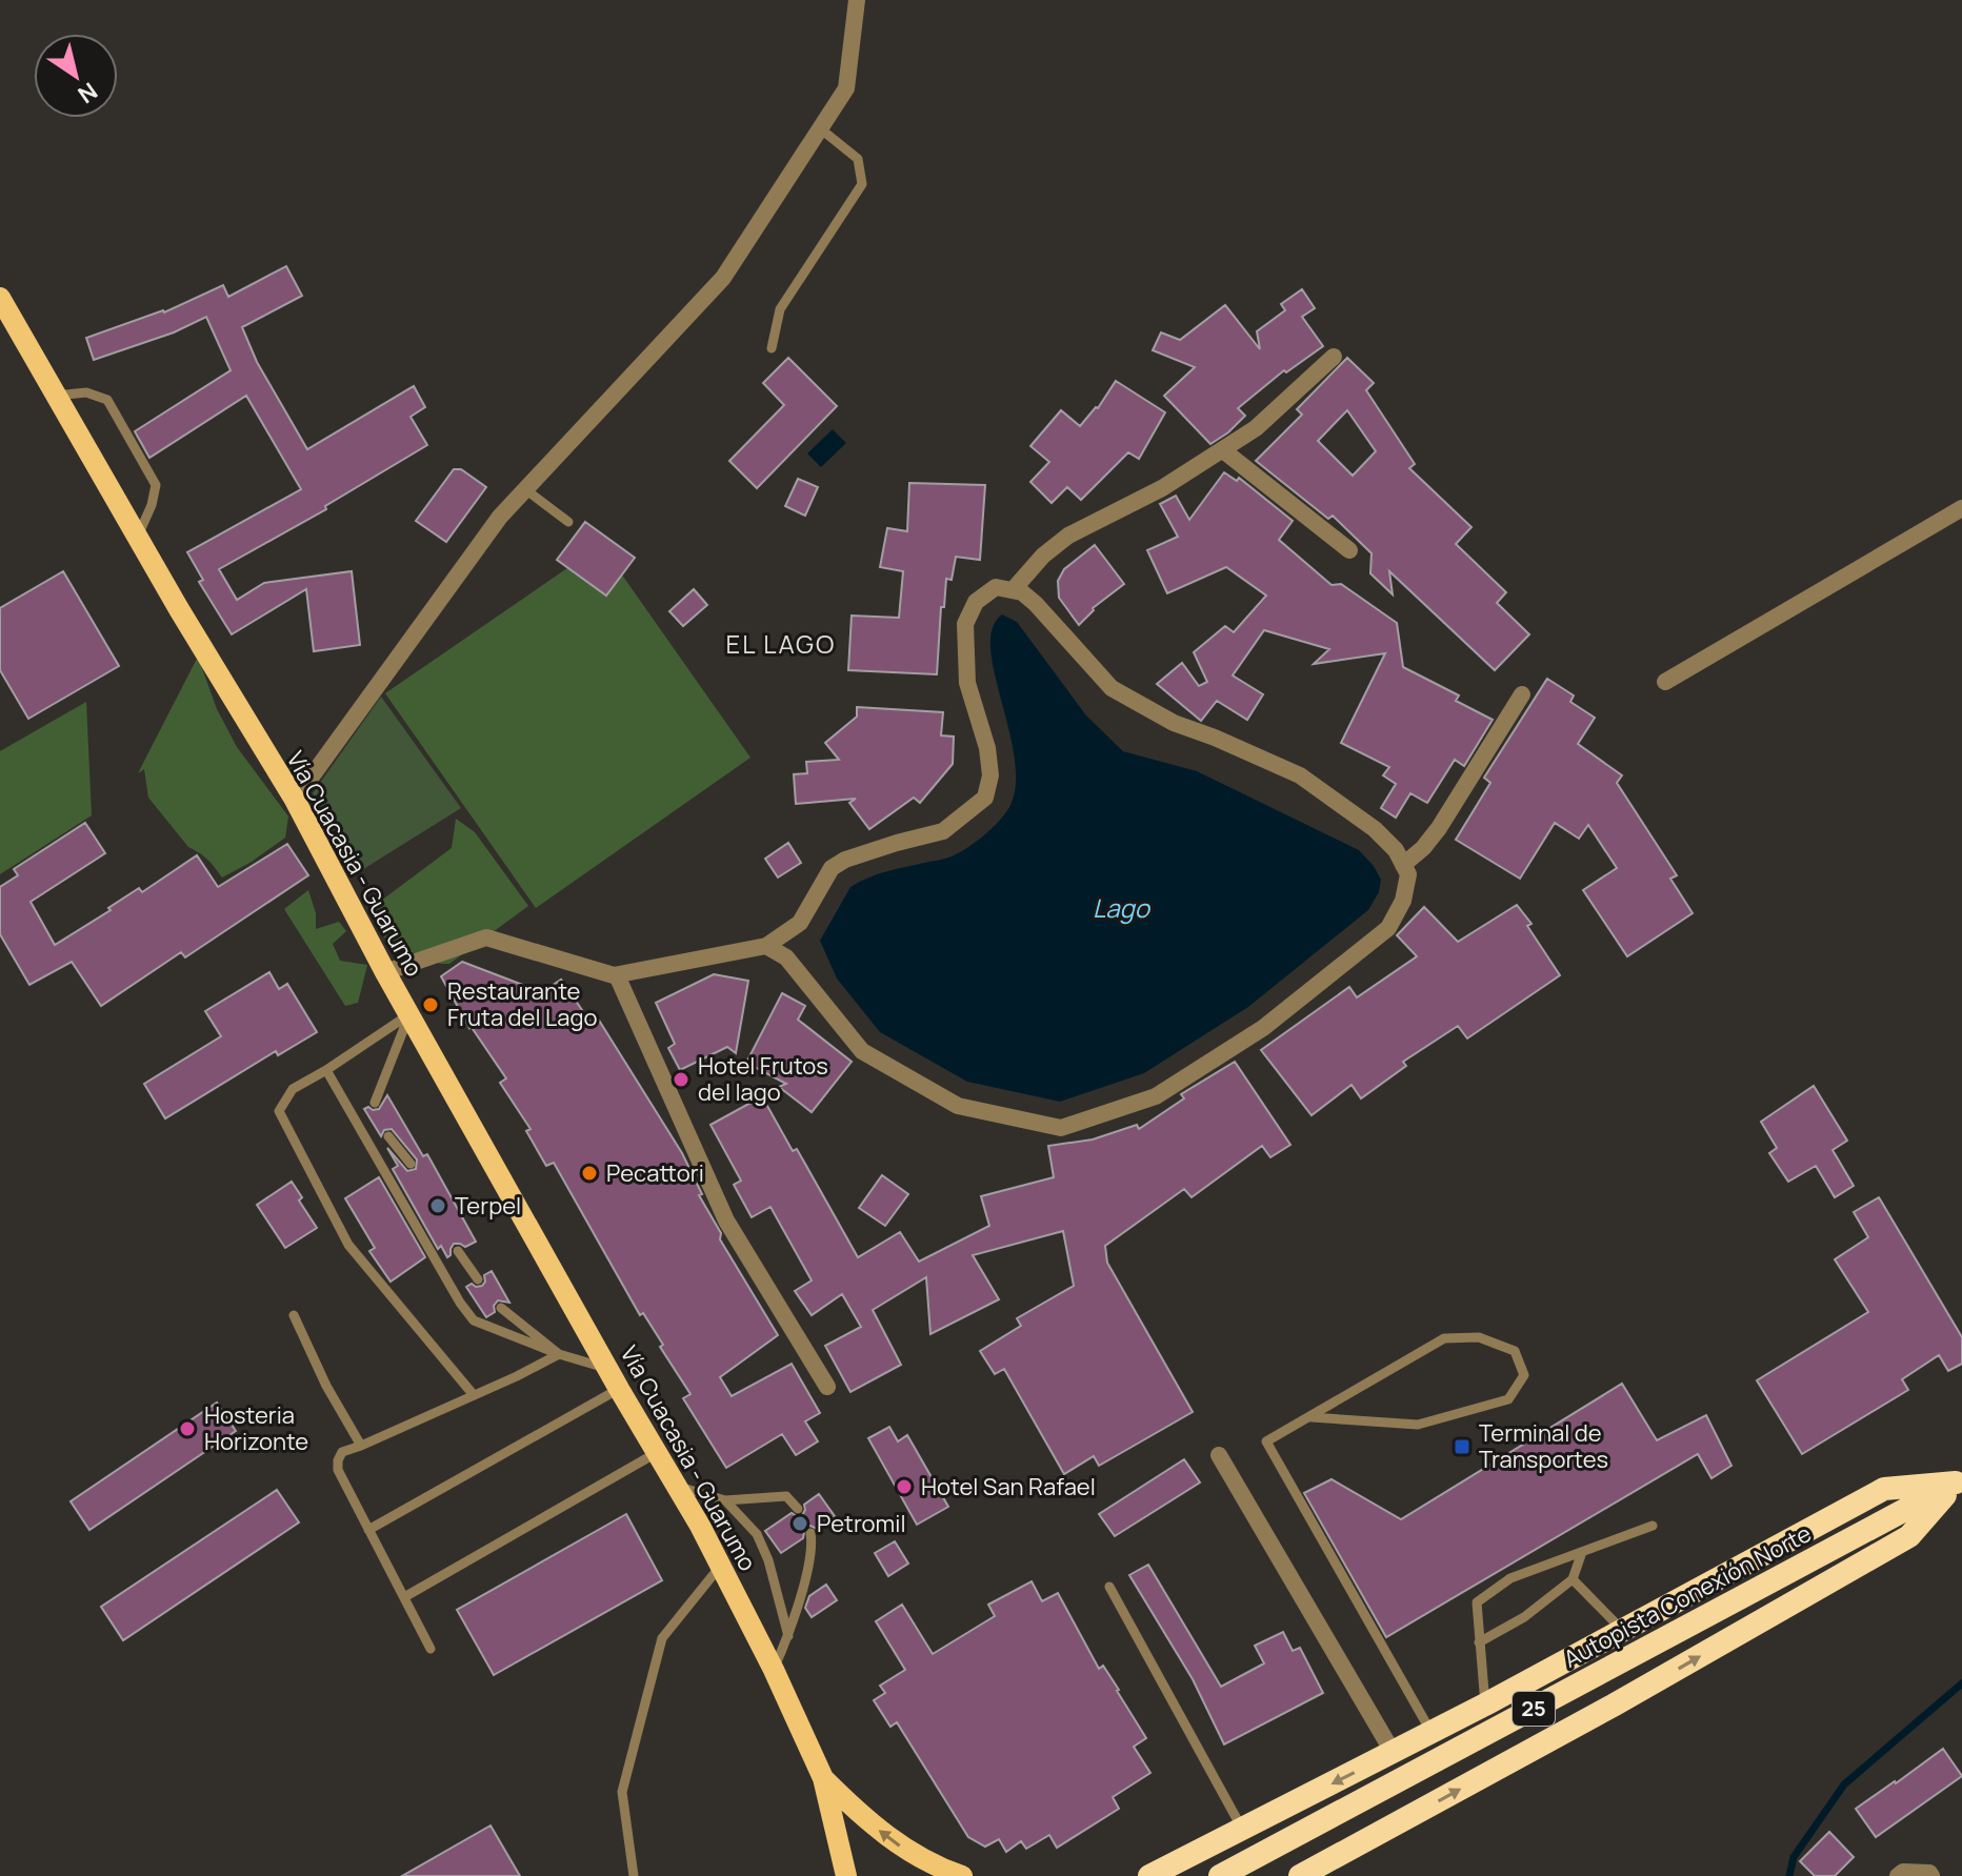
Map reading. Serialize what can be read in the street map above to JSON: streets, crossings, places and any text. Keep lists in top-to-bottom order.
{
  "streets": {
    "highway": ["Autopista Conexión Norte", "25"],
    "main road": ["Vía Cuacasia - Guarumo"]
  },
  "districts": ["EL LAGO"],
  "water": ["Lago"],
  "places": {
    "other": [
      "Restaurante Fruta del Lago",
      "Hotel Frutos del lago",
      "Pecattori",
      "Terpel",
      "Hosteria Horizonte",
      "Hotel San Rafael",
      "Petromil"
    ],
    "transit": ["Terminal de Transportes"]
  },
  "north": "bottom right"
}
